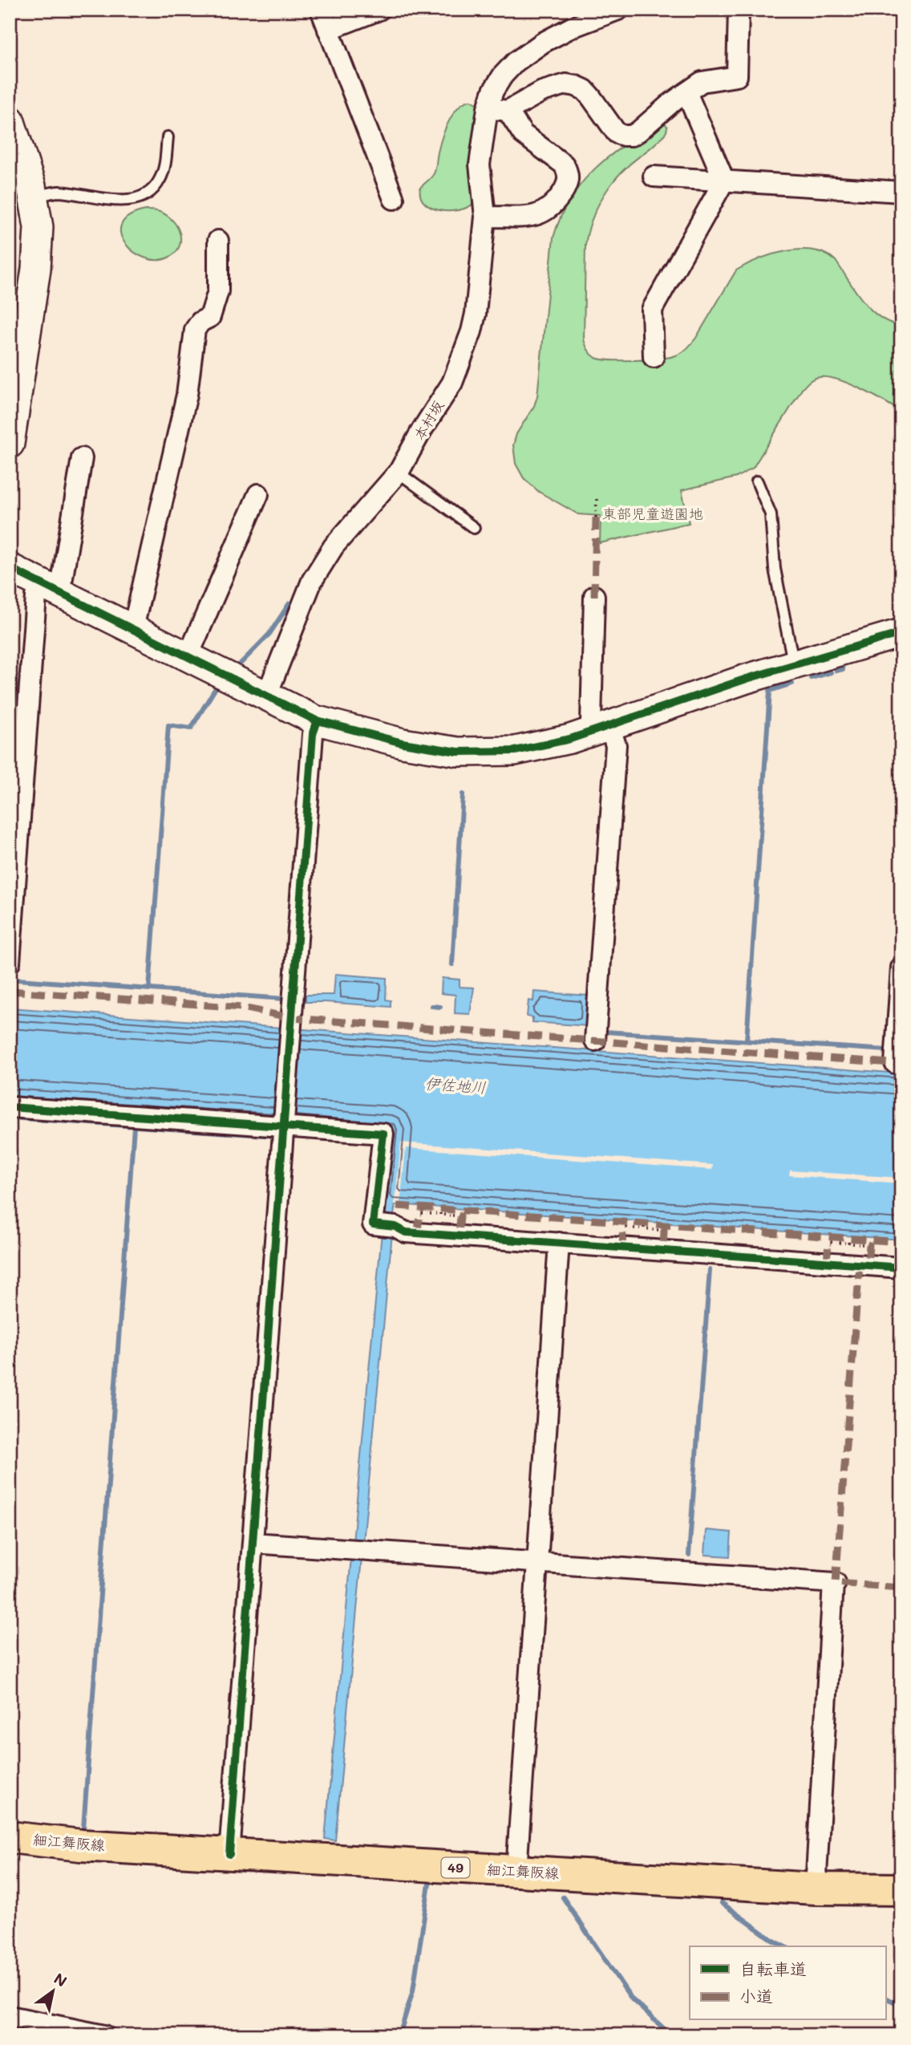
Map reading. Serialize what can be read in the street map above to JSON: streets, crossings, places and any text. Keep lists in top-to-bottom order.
{
  "streets": {
    "main road": ["細江舞阪線", "49"],
    "street": ["本村坂"]
  },
  "water": ["伊佐地川"],
  "parks": ["東部児童遊園地"],
  "legend": ["自転車道", "小道"],
  "north": "top right"
}
